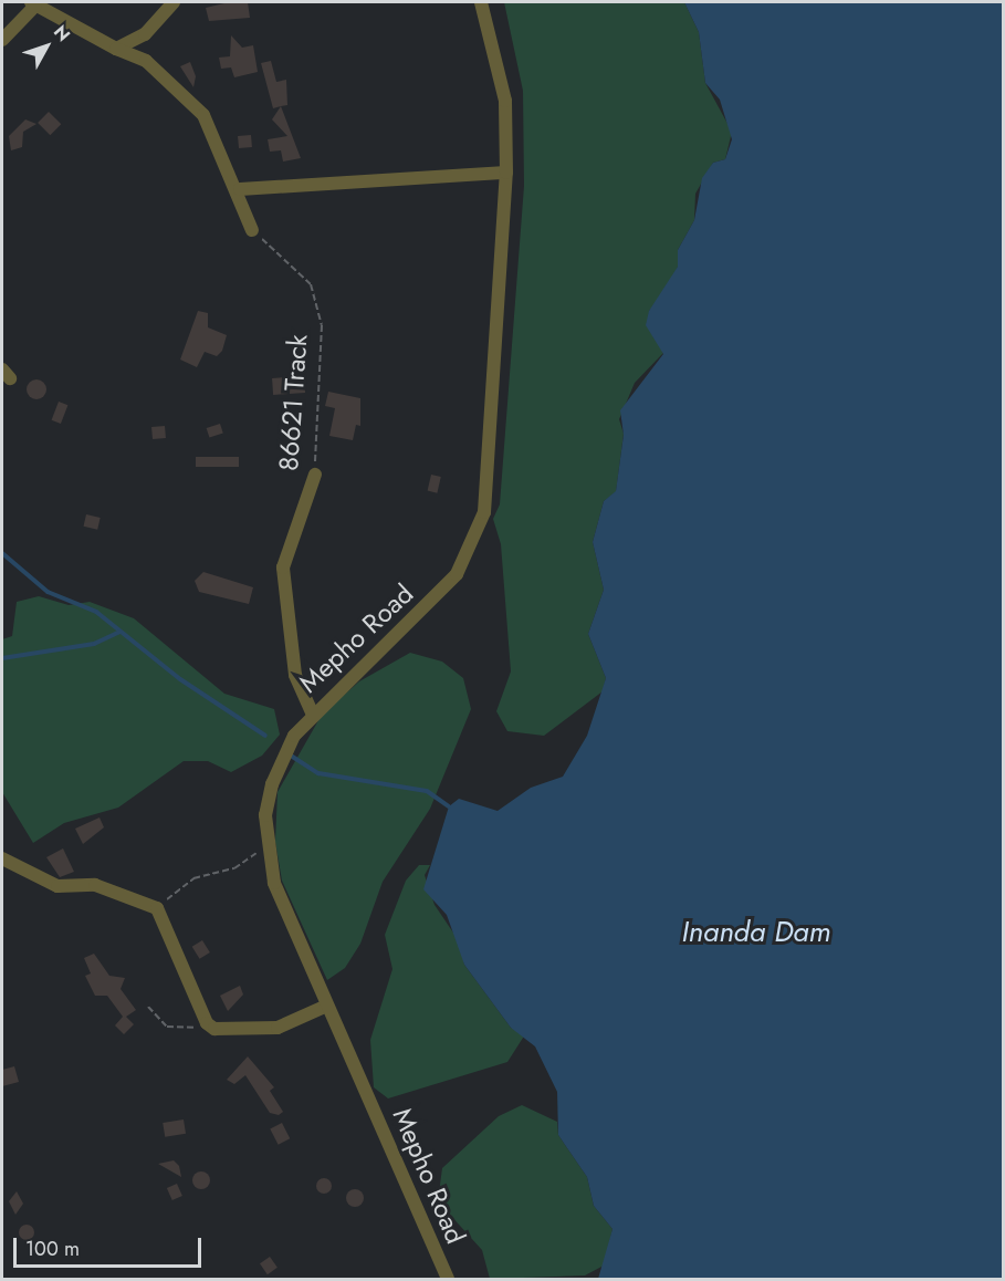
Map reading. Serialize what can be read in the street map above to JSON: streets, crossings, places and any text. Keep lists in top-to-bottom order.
{
  "streets": {
    "street": ["86621 Track", "Mepho Road"]
  },
  "crossings": [
    ["86621 Track", "Mepho Road"]
  ],
  "water": ["Inanda Dam"],
  "scale_bar": "100 m",
  "north": "top right"
}
